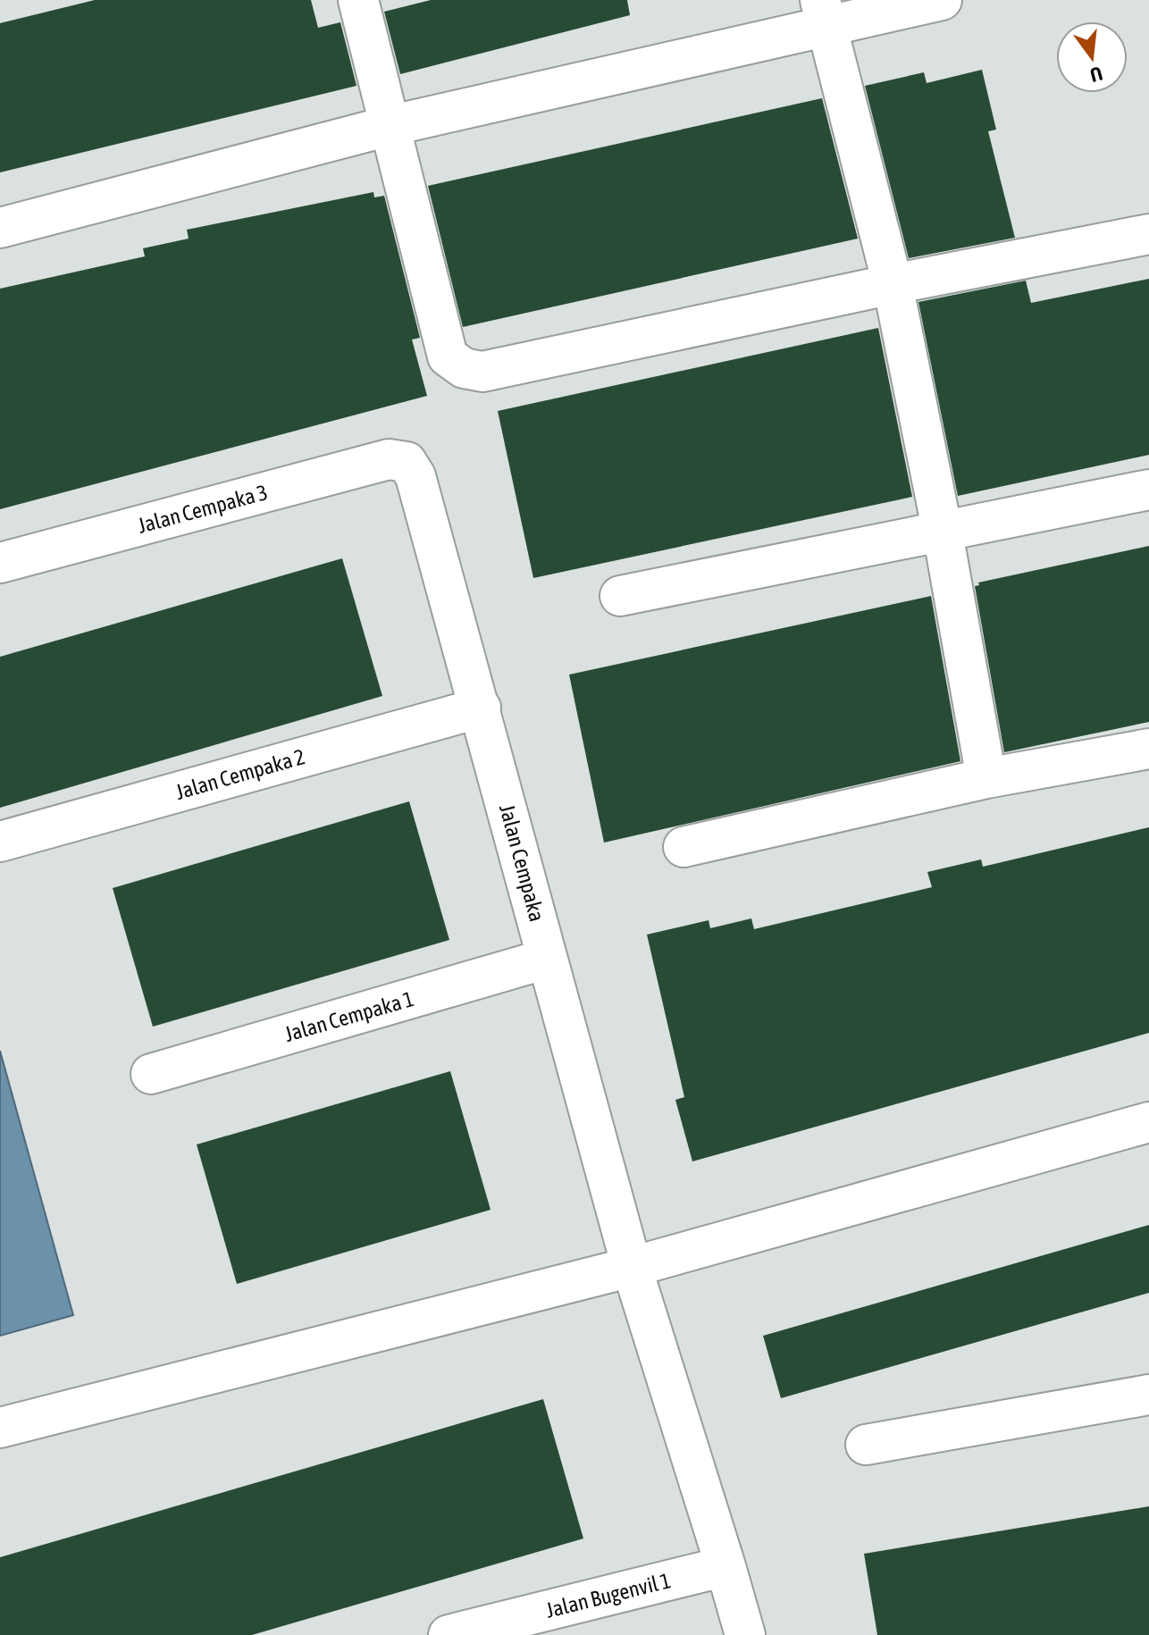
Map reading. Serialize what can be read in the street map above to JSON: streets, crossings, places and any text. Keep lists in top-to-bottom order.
{
  "streets": {
    "street": [
      "Jalan Cempaka 3",
      "Jalan Cempaka 2",
      "Jalan Cempaka",
      "Jalan Cempaka 1",
      "Jalan Bugenvil 1"
    ]
  },
  "crossings": [
    ["Jalan Cempaka 3", "Jalan Cempaka"],
    ["Jalan Cempaka 2", "Jalan Cempaka"],
    ["Jalan Cempaka", "Jalan Cempaka 1"],
    ["Jalan Cempaka", "Jalan Bugenvil 1"]
  ],
  "north": "bottom"
}
